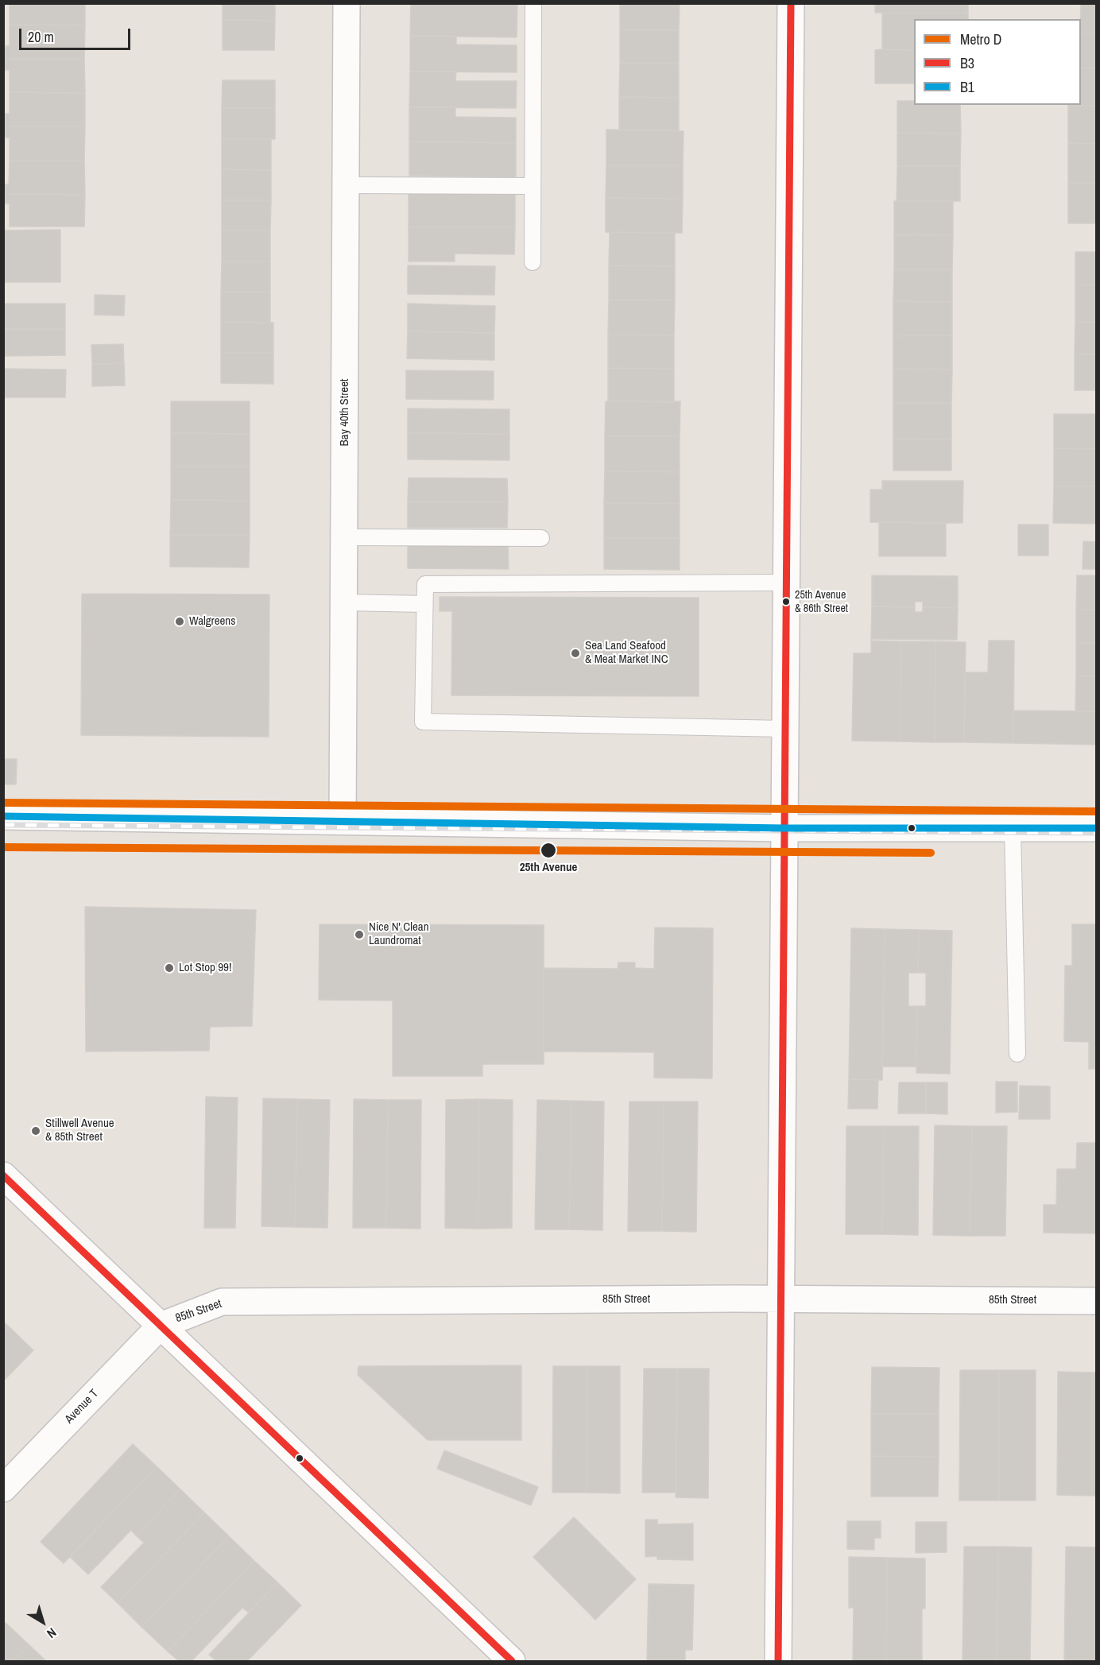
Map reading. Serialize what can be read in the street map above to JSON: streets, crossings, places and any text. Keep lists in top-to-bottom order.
{
  "streets": {
    "street": ["Bay 40th Street", "85th Street", "Avenue T"]
  },
  "crossings": [
    ["85th Street", "Avenue T"]
  ],
  "places": [
    "25th Avenue & 86th Street",
    "Walgreens",
    "Sea Land Seafood & Meat Market INC",
    "25th Avenue",
    "Nice N' Clean Laundromat",
    "Lot Stop 99!",
    "Stillwell Avenue & 85th Street"
  ],
  "lines": ["transit line B3", "metro line D", "transit line B1"],
  "legend": ["Metro D", "B3", "B1"],
  "scale_bar": "20 m",
  "north": "bottom right"
}
